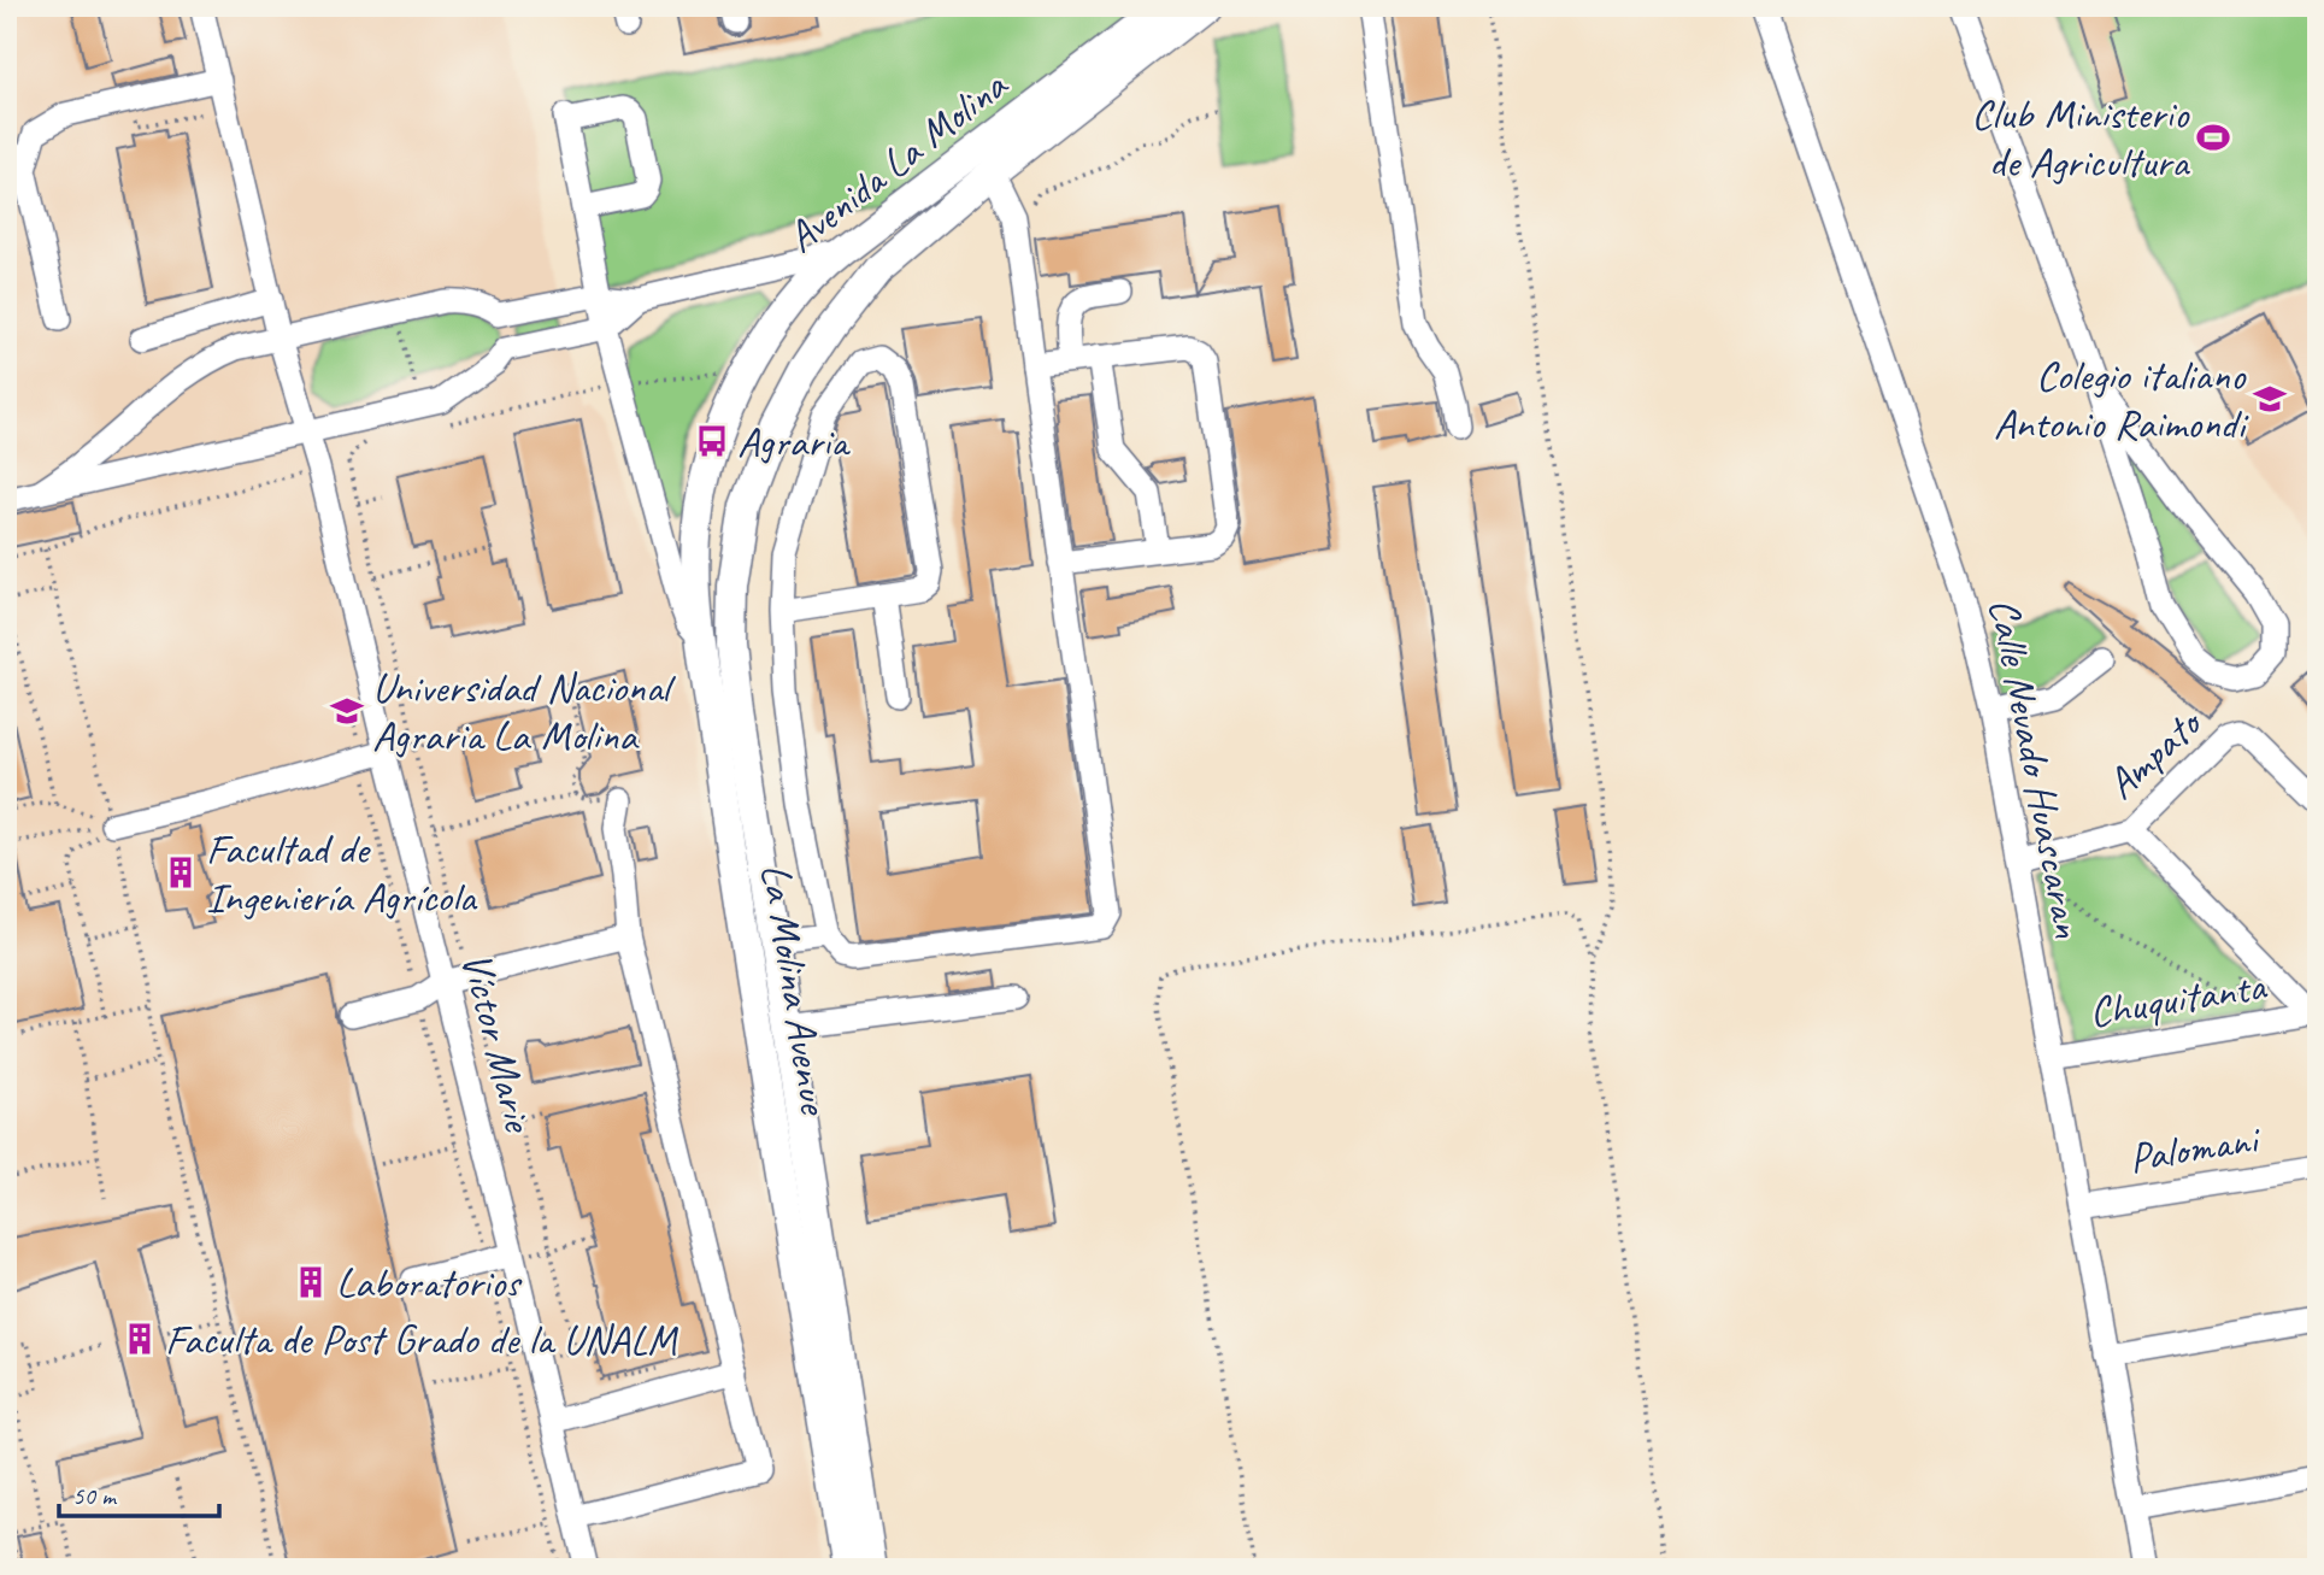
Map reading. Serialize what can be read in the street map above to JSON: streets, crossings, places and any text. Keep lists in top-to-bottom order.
{
  "streets": {
    "main road": ["Avenida La Molina", "La Molina Avenue"],
    "street": [
      "Ampato",
      "Calle Nevado Huascaran",
      "Chuquitanta",
      "Víctor Marie",
      "Palomani"
    ]
  },
  "crossings": [
    ["Avenida La Molina", "La Molina Avenue"],
    ["Ampato", "Calle Nevado Huascaran"],
    ["Calle Nevado Huascaran", "Chuquitanta"],
    ["Calle Nevado Huascaran", "Palomani"]
  ],
  "places": {
    "sports": ["Club Ministerio de Agricultura"],
    "school or university": ["Colegio italiano Antonio Raimondi", "Universidad Nacional Agraria La Molina"],
    "bus stop": ["Agraria"],
    "building": ["Facultad de Ingeniería Agrícola", "Laboratorios", "Faculta de Post Grado de la UNALM"]
  },
  "scale_bar": "50 m"
}
